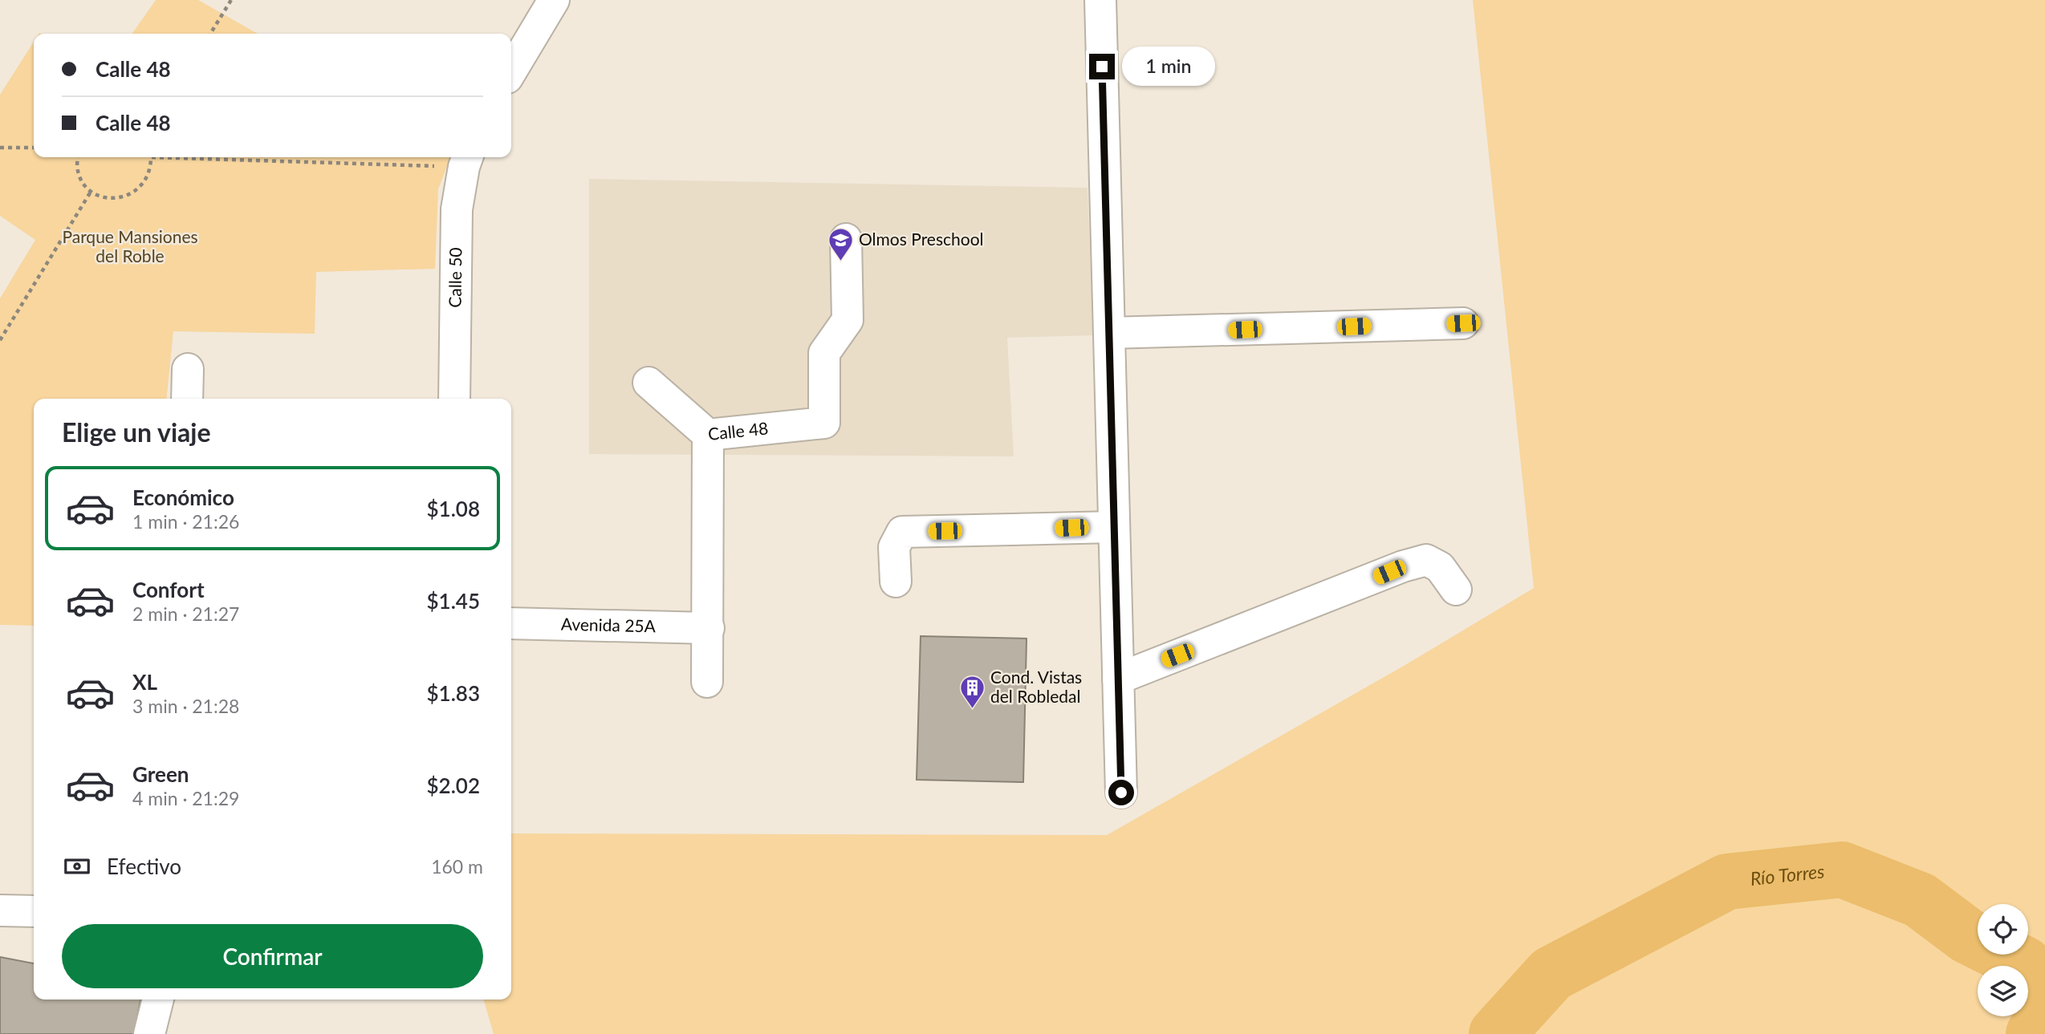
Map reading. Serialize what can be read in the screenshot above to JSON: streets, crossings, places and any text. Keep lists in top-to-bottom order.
{
  "streets": {
    "street": ["Calle 50", "Calle 48", "Avenida 25A"]
  },
  "crossings": [
    ["Calle 48", "Avenida 25A"]
  ],
  "water": ["Río Torres"],
  "parks": ["Parque Mansiones del Roble"],
  "places": {
    "school or university": ["Olmos Preschool"],
    "building": ["Cond. Vistas del Robledal"]
  },
  "page": {
    "banner": ["Calle 48", "Calle 48"],
    "bubble": "1 min",
    "heading": "Elige un viaje",
    "list": [
      {
        "name": "Económico",
        "note": "1 min · 21:26",
        "value": "$1.08"
      },
      {
        "name": "Confort",
        "note": "2 min · 21:27",
        "value": "$1.45"
      },
      {
        "name": "XL",
        "note": "3 min · 21:28",
        "value": "$1.83"
      },
      {
        "name": "Green",
        "note": "4 min · 21:29",
        "value": "$2.02"
      }
    ],
    "pay": ["Efectivo", "160 m"],
    "buttons": "Confirmar"
  }
}
